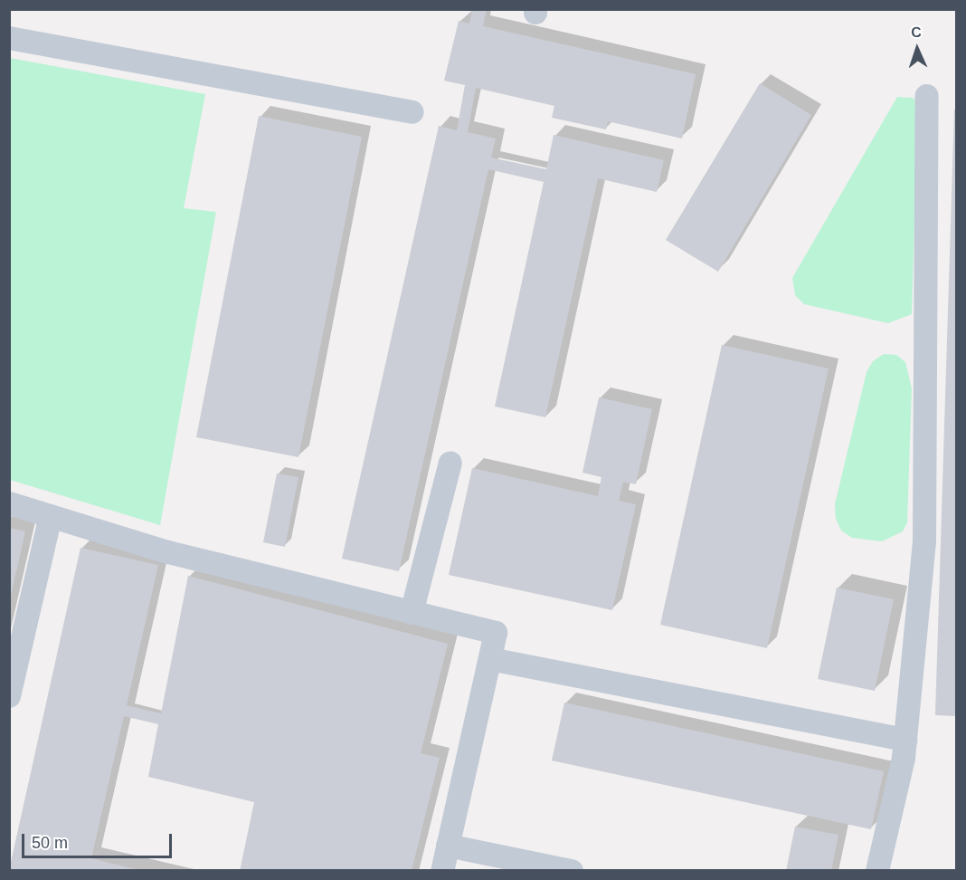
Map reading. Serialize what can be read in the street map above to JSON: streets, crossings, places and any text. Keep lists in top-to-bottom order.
{
  "scale_bar": "50 m",
  "north": "top"
}
